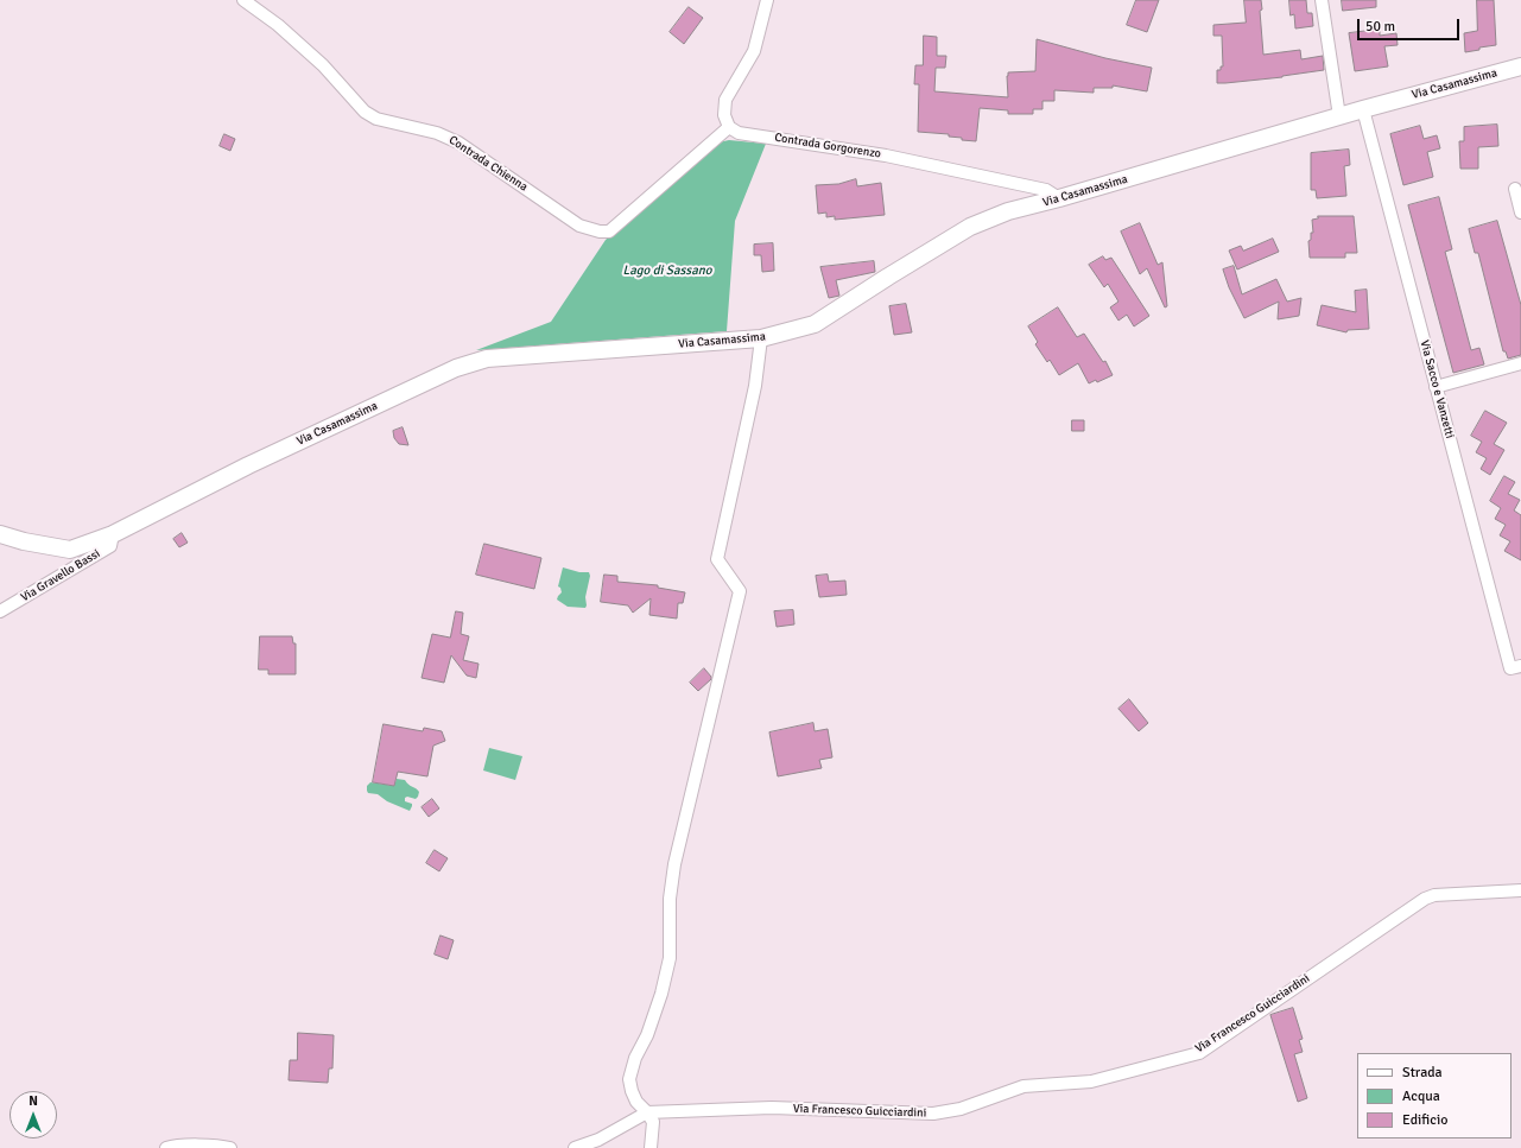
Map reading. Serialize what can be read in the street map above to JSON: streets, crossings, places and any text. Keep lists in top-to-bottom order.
{
  "streets": {
    "main road": ["Via Casamassima"],
    "street": [
      "Contrada Gorgorenzo",
      "Contrada Chienna",
      "Via Sacco e Vanzetti",
      "Via Gravello Bassi",
      "Via Francesco Guicciardini"
    ]
  },
  "crossings": [
    ["Via Casamassima", "Contrada Gorgorenzo"],
    ["Via Casamassima", "Via Sacco e Vanzetti"],
    ["Via Casamassima", "Via Gravello Bassi"],
    ["Contrada Gorgorenzo", "Contrada Chienna"]
  ],
  "water": ["Lago di Sassano"],
  "legend": ["Strada", "Acqua", "Edificio"],
  "scale_bar": "50 m",
  "north": "top"
}
